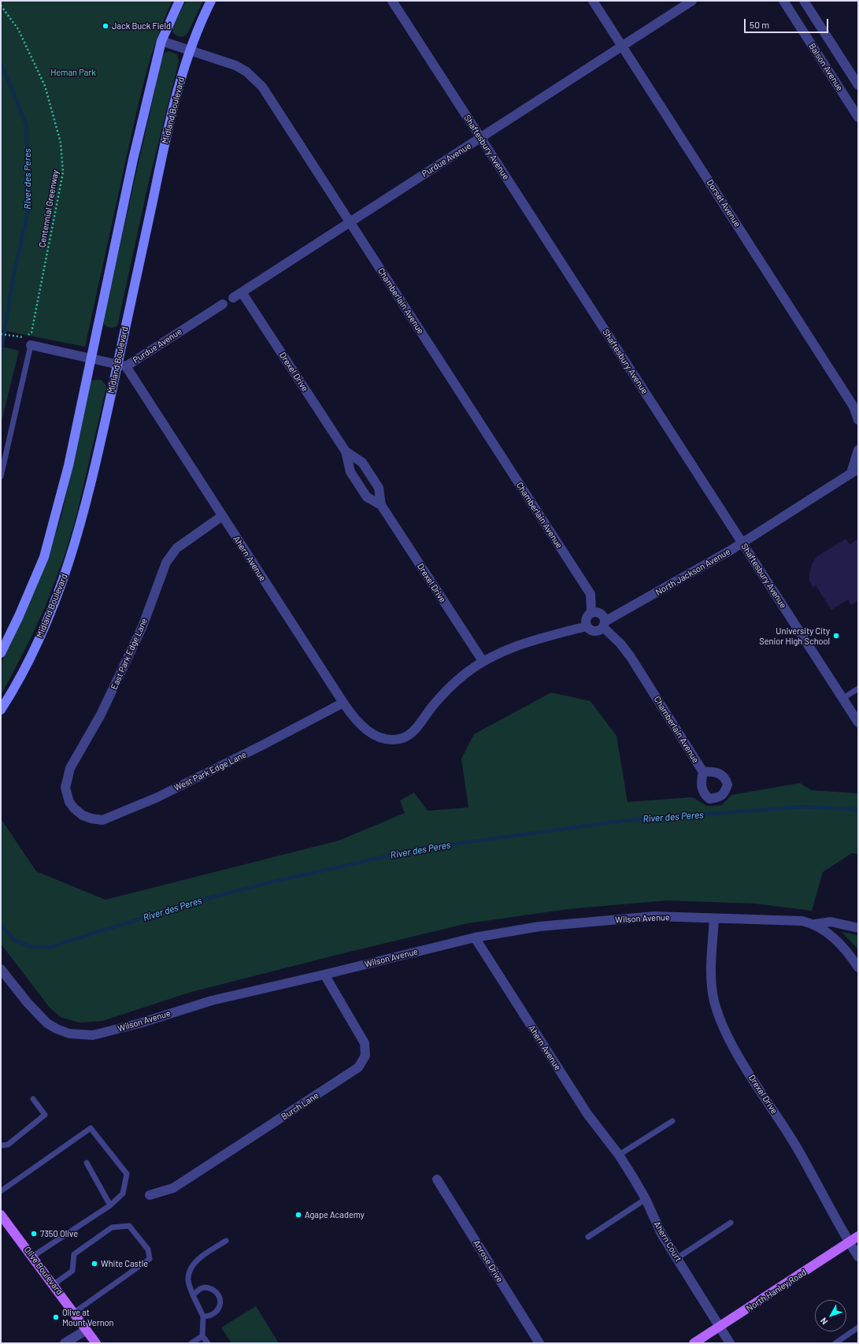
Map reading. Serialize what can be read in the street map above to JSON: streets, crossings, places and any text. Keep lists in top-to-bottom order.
{
  "streets": {
    "main road": ["Midland Boulevard", "Olive Boulevard", "North Hanley Road"],
    "street": [
      "Balson Avenue",
      "Shaftesbury Avenue",
      "Purdue Avenue",
      "Dorset Avenue",
      "Chamberlain Avenue",
      "Drexel Drive",
      "Ahern Avenue",
      "North Jackson Avenue",
      "East Park Edge Lane",
      "West Park Edge Lane",
      "Wilson Avenue",
      "Burch Lane",
      "Ahern Court",
      "Anrose Drive"
    ],
    "path": ["Centennial Greenway"]
  },
  "crossings": [
    ["Midland Boulevard", "Purdue Avenue"],
    ["Midland Boulevard", "Chamberlain Avenue"],
    ["Midland Boulevard", "Ahern Avenue"],
    ["Shaftesbury Avenue", "Purdue Avenue"],
    ["Shaftesbury Avenue", "North Jackson Avenue"],
    ["Purdue Avenue", "Dorset Avenue"],
    ["Purdue Avenue", "Chamberlain Avenue"],
    ["Purdue Avenue", "Drexel Drive"],
    ["Purdue Avenue", "Ahern Avenue"],
    ["Chamberlain Avenue", "North Jackson Avenue"],
    ["Drexel Drive", "Ahern Avenue"],
    ["Drexel Drive", "Wilson Avenue"],
    ["Drexel Drive", "North Hanley Road"],
    ["Ahern Avenue", "East Park Edge Lane"],
    ["Ahern Avenue", "West Park Edge Lane"],
    ["Ahern Avenue", "Wilson Avenue"],
    ["Ahern Avenue", "Ahern Court"],
    ["East Park Edge Lane", "West Park Edge Lane"],
    ["Wilson Avenue", "Burch Lane"],
    ["Ahern Court", "North Hanley Road"]
  ],
  "water": ["River des Peres"],
  "parks": ["Heman Park"],
  "places": [
    "Jack Buck Field",
    "University City Senior High School",
    "Agape Academy",
    "7350 Olive",
    "White Castle",
    "Olive at Mount Vernon"
  ],
  "scale_bar": "50 m",
  "north": "bottom left"
}
